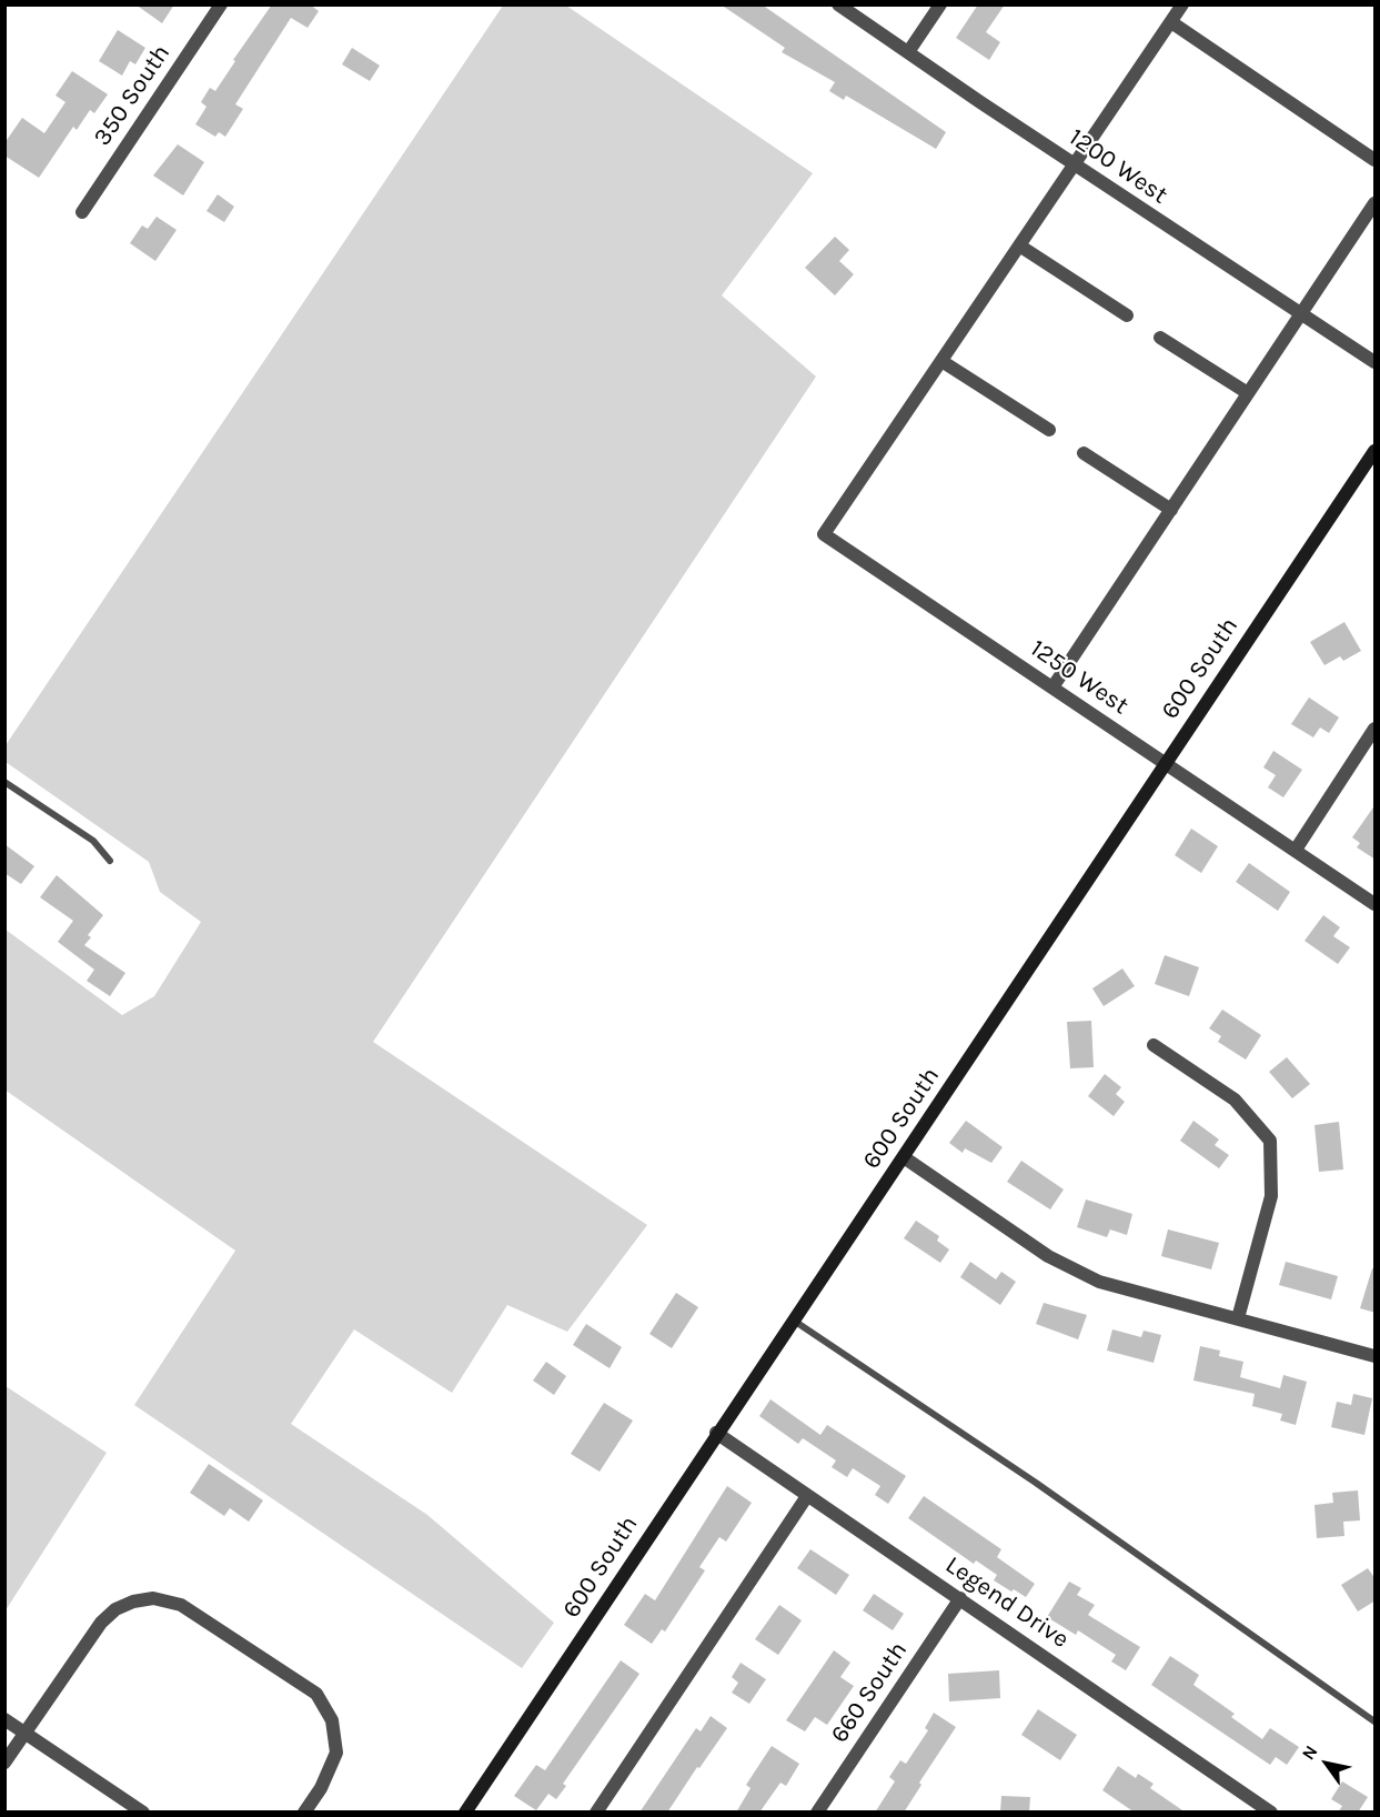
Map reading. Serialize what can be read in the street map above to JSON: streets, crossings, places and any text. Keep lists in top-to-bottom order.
{
  "streets": {
    "main road": ["600 South"],
    "street": [
      "350 South",
      "1200 West",
      "1250 West",
      "Legend Drive",
      "660 South"
    ]
  },
  "crossings": [
    ["600 South", "1250 West"],
    ["600 South", "Legend Drive"],
    ["Legend Drive", "660 South"]
  ],
  "north": "top left"
}
